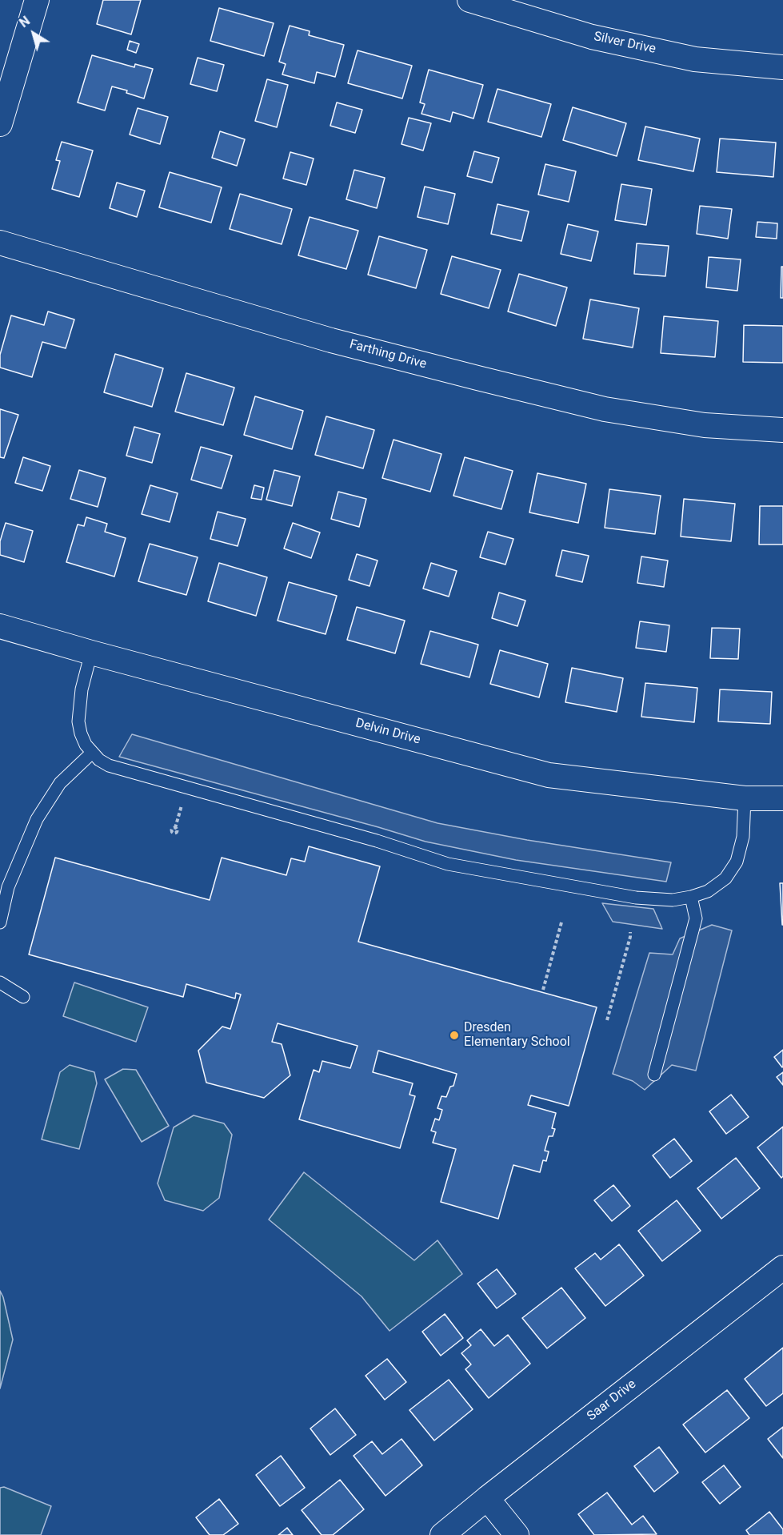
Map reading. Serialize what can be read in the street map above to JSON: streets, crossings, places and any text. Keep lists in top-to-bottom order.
{
  "streets": {
    "street": [
      "Silver Drive",
      "Farthing Drive",
      "Delvin Drive",
      "Saar Drive"
    ]
  },
  "places": ["Dresden Elementary School"],
  "north": "top left"
}
